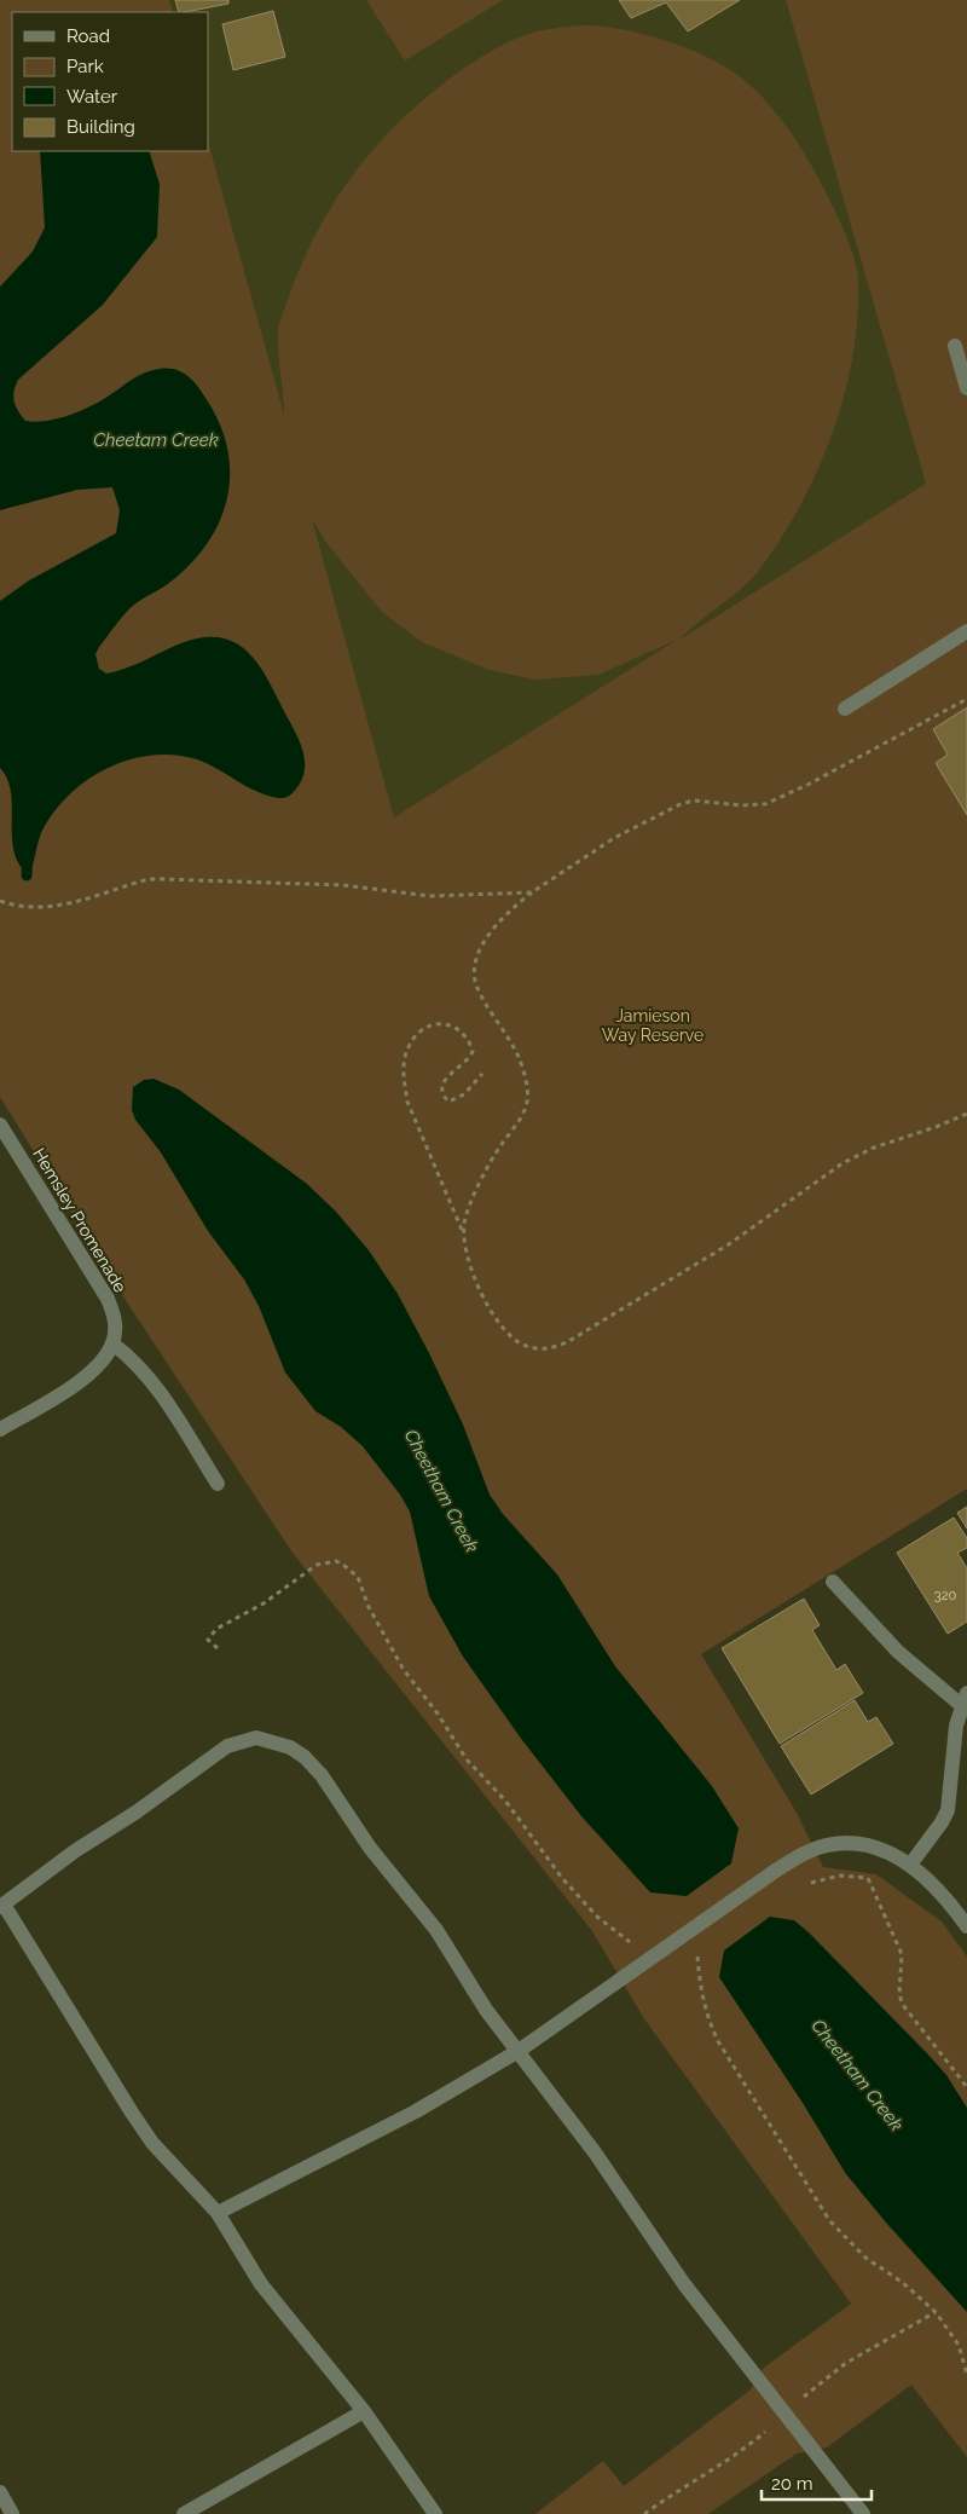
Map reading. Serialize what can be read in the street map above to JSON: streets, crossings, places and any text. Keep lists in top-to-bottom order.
{
  "streets": {
    "street": ["Hemsley Promenade"]
  },
  "water": ["Cheetam Creek", "Cheetham Creek"],
  "parks": ["Jamieson Way Reserve"],
  "house_numbers": ["320"],
  "legend": [
    "Road",
    "Park",
    "Water",
    "Building"
  ],
  "scale_bar": "20 m"
}
